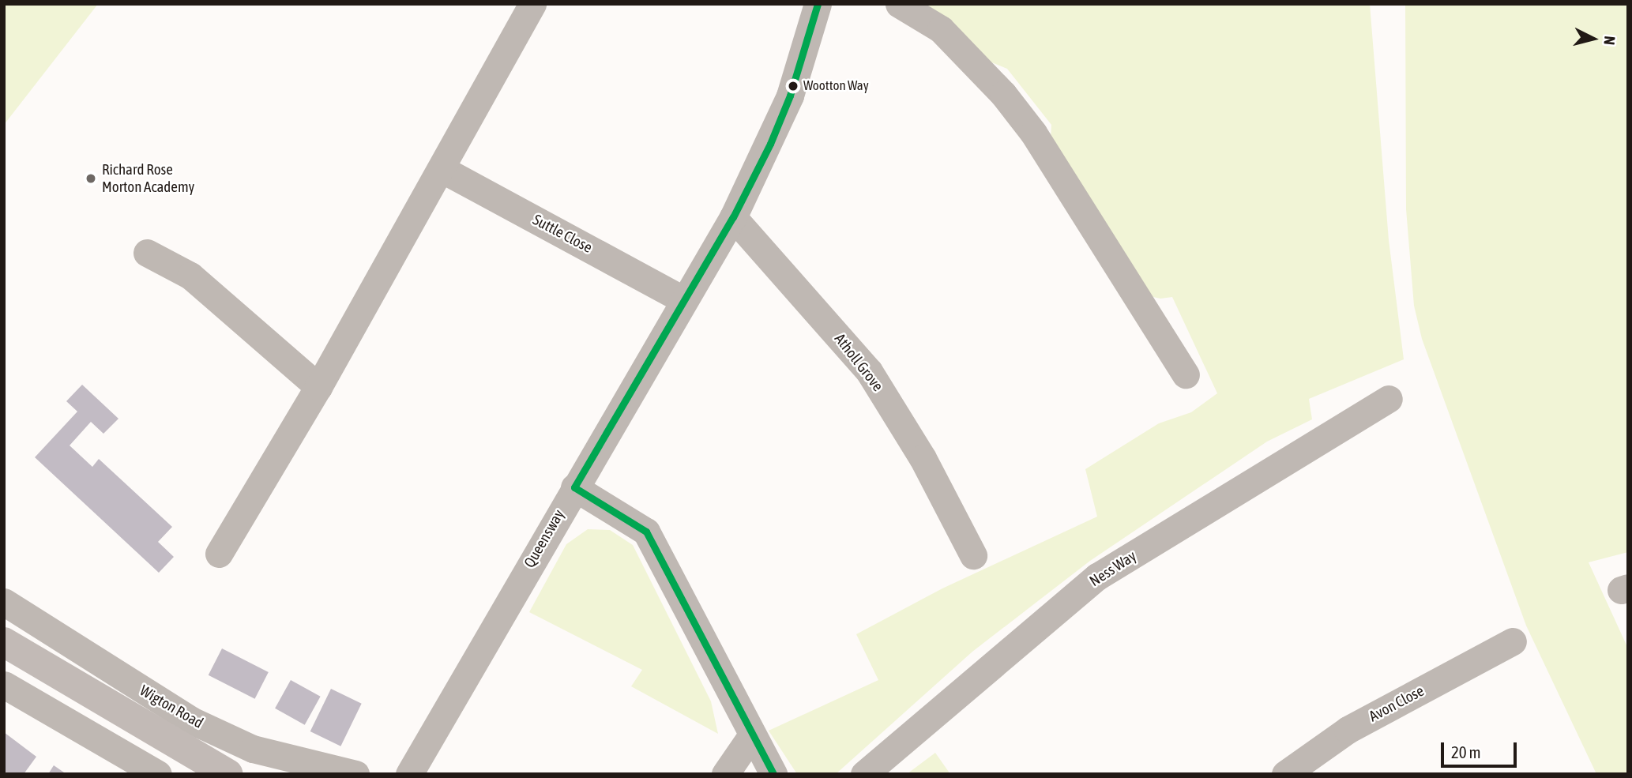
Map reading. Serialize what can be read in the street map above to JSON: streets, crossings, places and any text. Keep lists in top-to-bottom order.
{
  "streets": {
    "main road": ["Wigton Road"],
    "street": [
      "Suttle Close",
      "Atholl Grove",
      "Queensway",
      "Ness Way",
      "Avon Close"
    ]
  },
  "crossings": [
    ["Suttle Close", "Queensway"],
    ["Atholl Grove", "Queensway"]
  ],
  "places": ["Wootton Way", "Richard Rose Morton Academy"],
  "scale_bar": "20 m",
  "north": "right"
}
